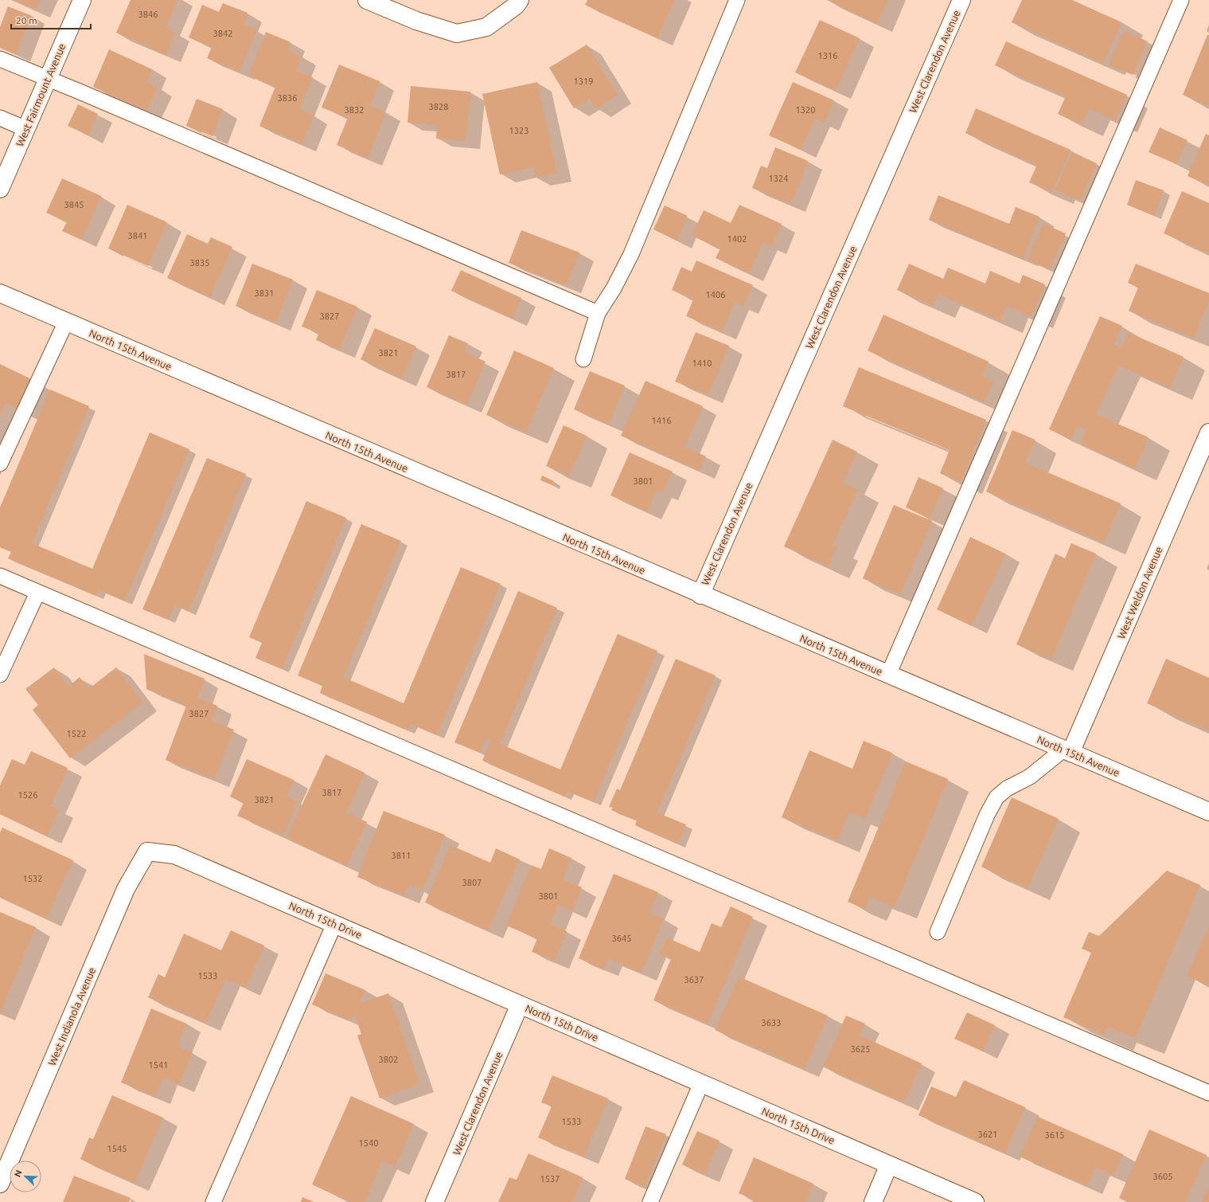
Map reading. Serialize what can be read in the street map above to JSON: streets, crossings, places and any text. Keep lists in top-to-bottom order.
{
  "streets": {
    "street": [
      "West Clarendon Avenue",
      "West Fairmount Avenue",
      "North 15th Avenue",
      "West Weldon Avenue",
      "North 15th Drive",
      "West Indianola Avenue"
    ]
  },
  "crossings": [
    ["West Clarendon Avenue", "North 15th Avenue"],
    ["West Clarendon Avenue", "North 15th Drive"],
    ["North 15th Avenue", "West Weldon Avenue"],
    ["North 15th Drive", "West Indianola Avenue"]
  ],
  "house_numbers": [
    "3846",
    "3842",
    "1316",
    "1319",
    "3836",
    "3828",
    "3832",
    "1320",
    "1323",
    "1324",
    "3845",
    "3841",
    "1402",
    "3835",
    "3831",
    "1406",
    "3827",
    "3821",
    "1410",
    "3817",
    "1416",
    "3801",
    "3827",
    "1522",
    "3817",
    "1526",
    "3821",
    "3811",
    "1532",
    "3807",
    "3801",
    "3645",
    "1533",
    "3637",
    "3633",
    "3625",
    "3802",
    "1541",
    "1533",
    "3621",
    "3615",
    "1540",
    "1545",
    "3605",
    "1537"
  ],
  "scale_bar": "20 m",
  "north": "top left"
}
